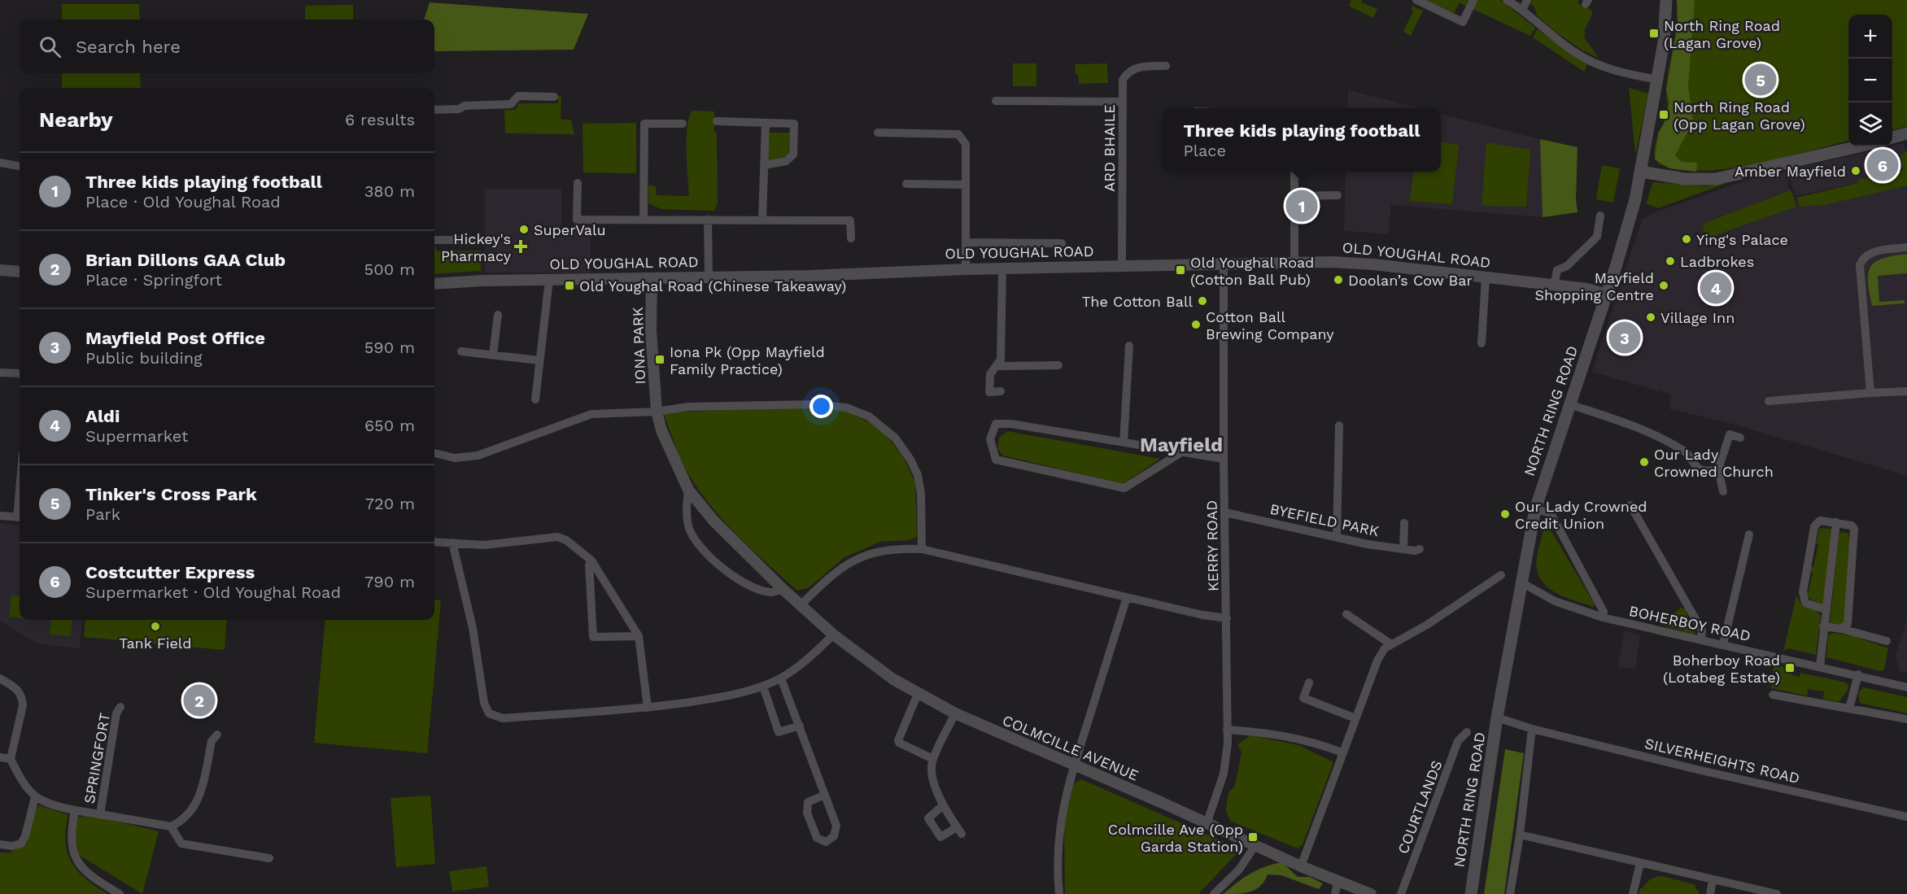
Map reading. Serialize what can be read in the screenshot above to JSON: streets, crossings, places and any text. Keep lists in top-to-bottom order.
{
  "streets": {
    "main road": ["NORTH RING ROAD"],
    "street": [
      "ARD BHAILE",
      "OLD YOUGHAL ROAD",
      "IONA PARK",
      "BYEFIELD PARK",
      "KERRY ROAD",
      "BOHERBOY ROAD",
      "COLMCILLE AVENUE",
      "SPRINGFORT",
      "SILVERHEIGHTS ROAD",
      "COURTLANDS"
    ]
  },
  "crossings": [
    ["ARD BHAILE", "OLD YOUGHAL ROAD"],
    ["OLD YOUGHAL ROAD", "IONA PARK"],
    ["OLD YOUGHAL ROAD", "NORTH RING ROAD"],
    ["OLD YOUGHAL ROAD", "KERRY ROAD"],
    ["IONA PARK", "COLMCILLE AVENUE"],
    ["NORTH RING ROAD", "BOHERBOY ROAD"],
    ["NORTH RING ROAD", "SILVERHEIGHTS ROAD"],
    ["BYEFIELD PARK", "KERRY ROAD"],
    ["KERRY ROAD", "COLMCILLE AVENUE"]
  ],
  "districts": ["Mayfield"],
  "places": {
    "transit": [
      "North Ring Road (Lagan Grove)",
      "North Ring Road (Opp Lagan Grove)",
      "Old Youghal Road (Cotton Ball Pub)",
      "Old Youghal Road (Chinese Takeaway)",
      "Iona Pk (Opp Mayfield Family Practice)",
      "Boherboy Road (Lotabeg Estate)",
      "Colmcille Ave (Opp Garda Station)"
    ],
    "other": [
      "Amber Mayfield",
      "SuperValu",
      "Ying's Palace",
      "Ladbrokes",
      "Doolan’s Cow Bar",
      "Mayfield Shopping Centre",
      "The Cotton Ball",
      "Village Inn",
      "Cotton Ball Brewing Company",
      "Our Lady Crowned Church",
      "Our Lady Crowned Credit Union",
      "Tank Field"
    ],
    "health": ["Hickey's Pharmacy"]
  },
  "page": {
    "map_buttons": ["+", "−"],
    "search": "Search here",
    "pins": [
      "5",
      "6",
      "1",
      "4",
      "3",
      "2"
    ],
    "heading": ["Nearby", "6 results"],
    "popup": ["Three kids playing football", "Place"],
    "list": [
      {
        "mark": "1",
        "name": "Three kids playing football",
        "note": "Place · Old Youghal Road",
        "value": "380 m"
      },
      {
        "mark": "2",
        "name": "Brian Dillons GAA Club",
        "note": "Place · Springfort",
        "value": "500 m"
      },
      {
        "mark": "3",
        "name": "Mayfield Post Office",
        "note": "Public building",
        "value": "590 m"
      },
      {
        "mark": "4",
        "name": "Aldi",
        "note": "Supermarket",
        "value": "650 m"
      },
      {
        "mark": "5",
        "name": "Tinker's Cross Park",
        "note": "Park",
        "value": "720 m"
      },
      {
        "mark": "6",
        "name": "Costcutter Express",
        "note": "Supermarket · Old Youghal Road",
        "value": "790 m"
      }
    ]
  }
}
